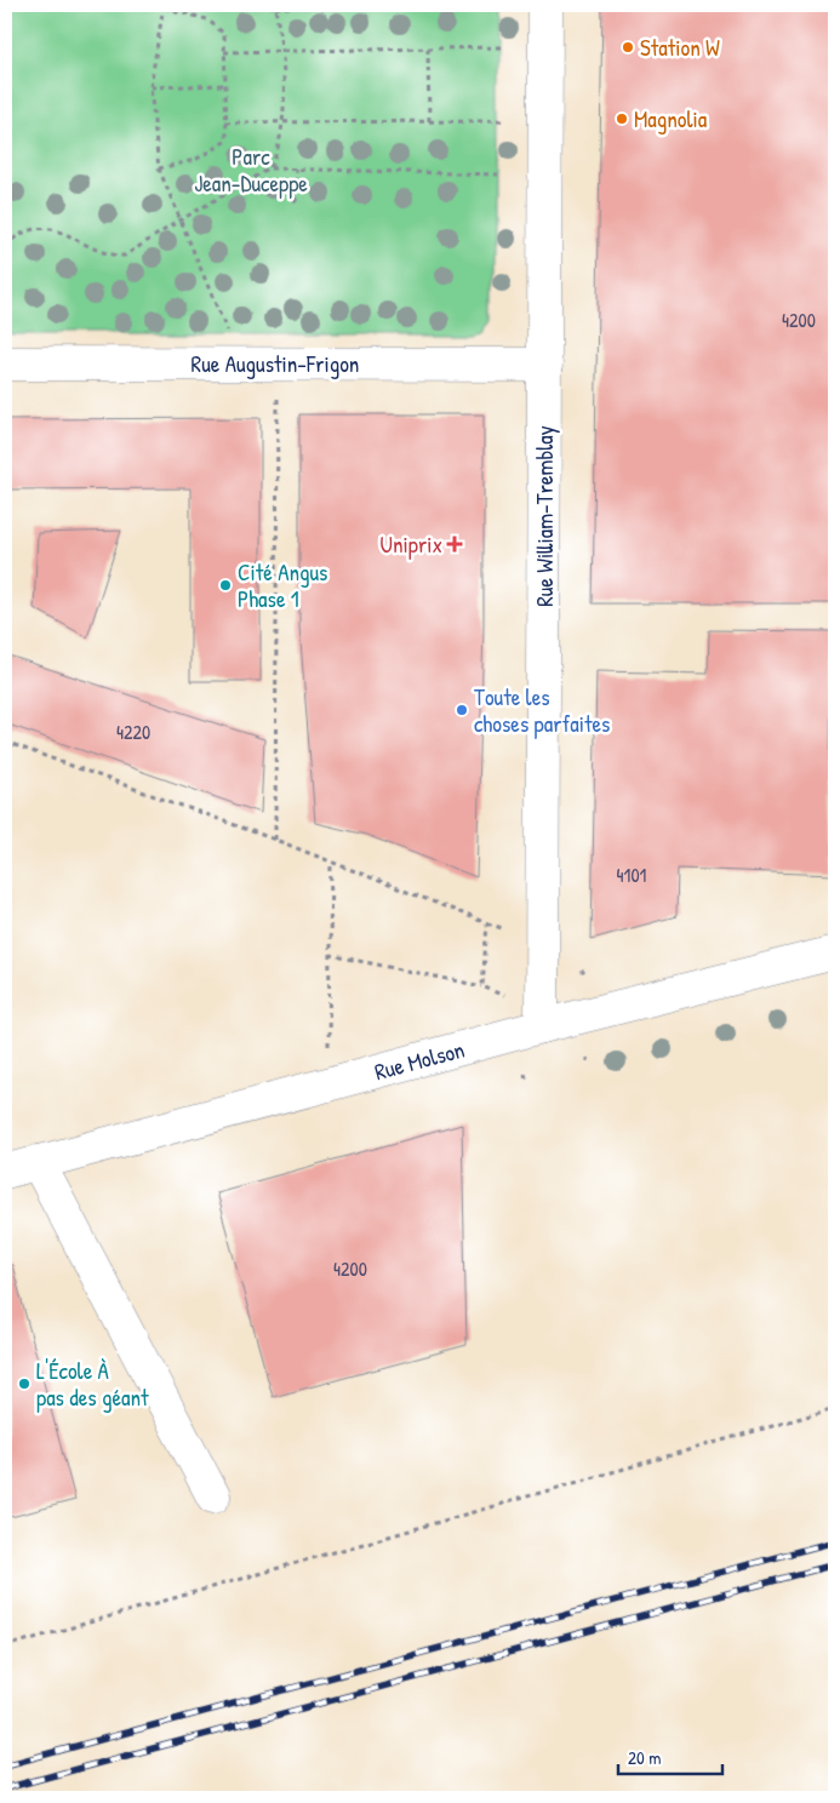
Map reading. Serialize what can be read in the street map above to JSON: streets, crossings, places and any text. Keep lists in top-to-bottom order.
{
  "streets": {
    "street": ["Rue Augustin-Frigon", "Rue William-Tremblay", "Rue Molson"]
  },
  "crossings": [
    ["Rue Augustin-Frigon", "Rue William-Tremblay"],
    ["Rue William-Tremblay", "Rue Molson"]
  ],
  "parks": ["Parc Jean-Duceppe"],
  "places": {
    "other": [
      "Station W",
      "Magnolia",
      "Cité Angus Phase 1",
      "Toute les choses parfaites",
      "L'École À pas des géant"
    ],
    "health": ["Uniprix"]
  },
  "house_numbers": [
    "4200",
    "4220",
    "4101",
    "4200"
  ],
  "scale_bar": "20 m"
}
